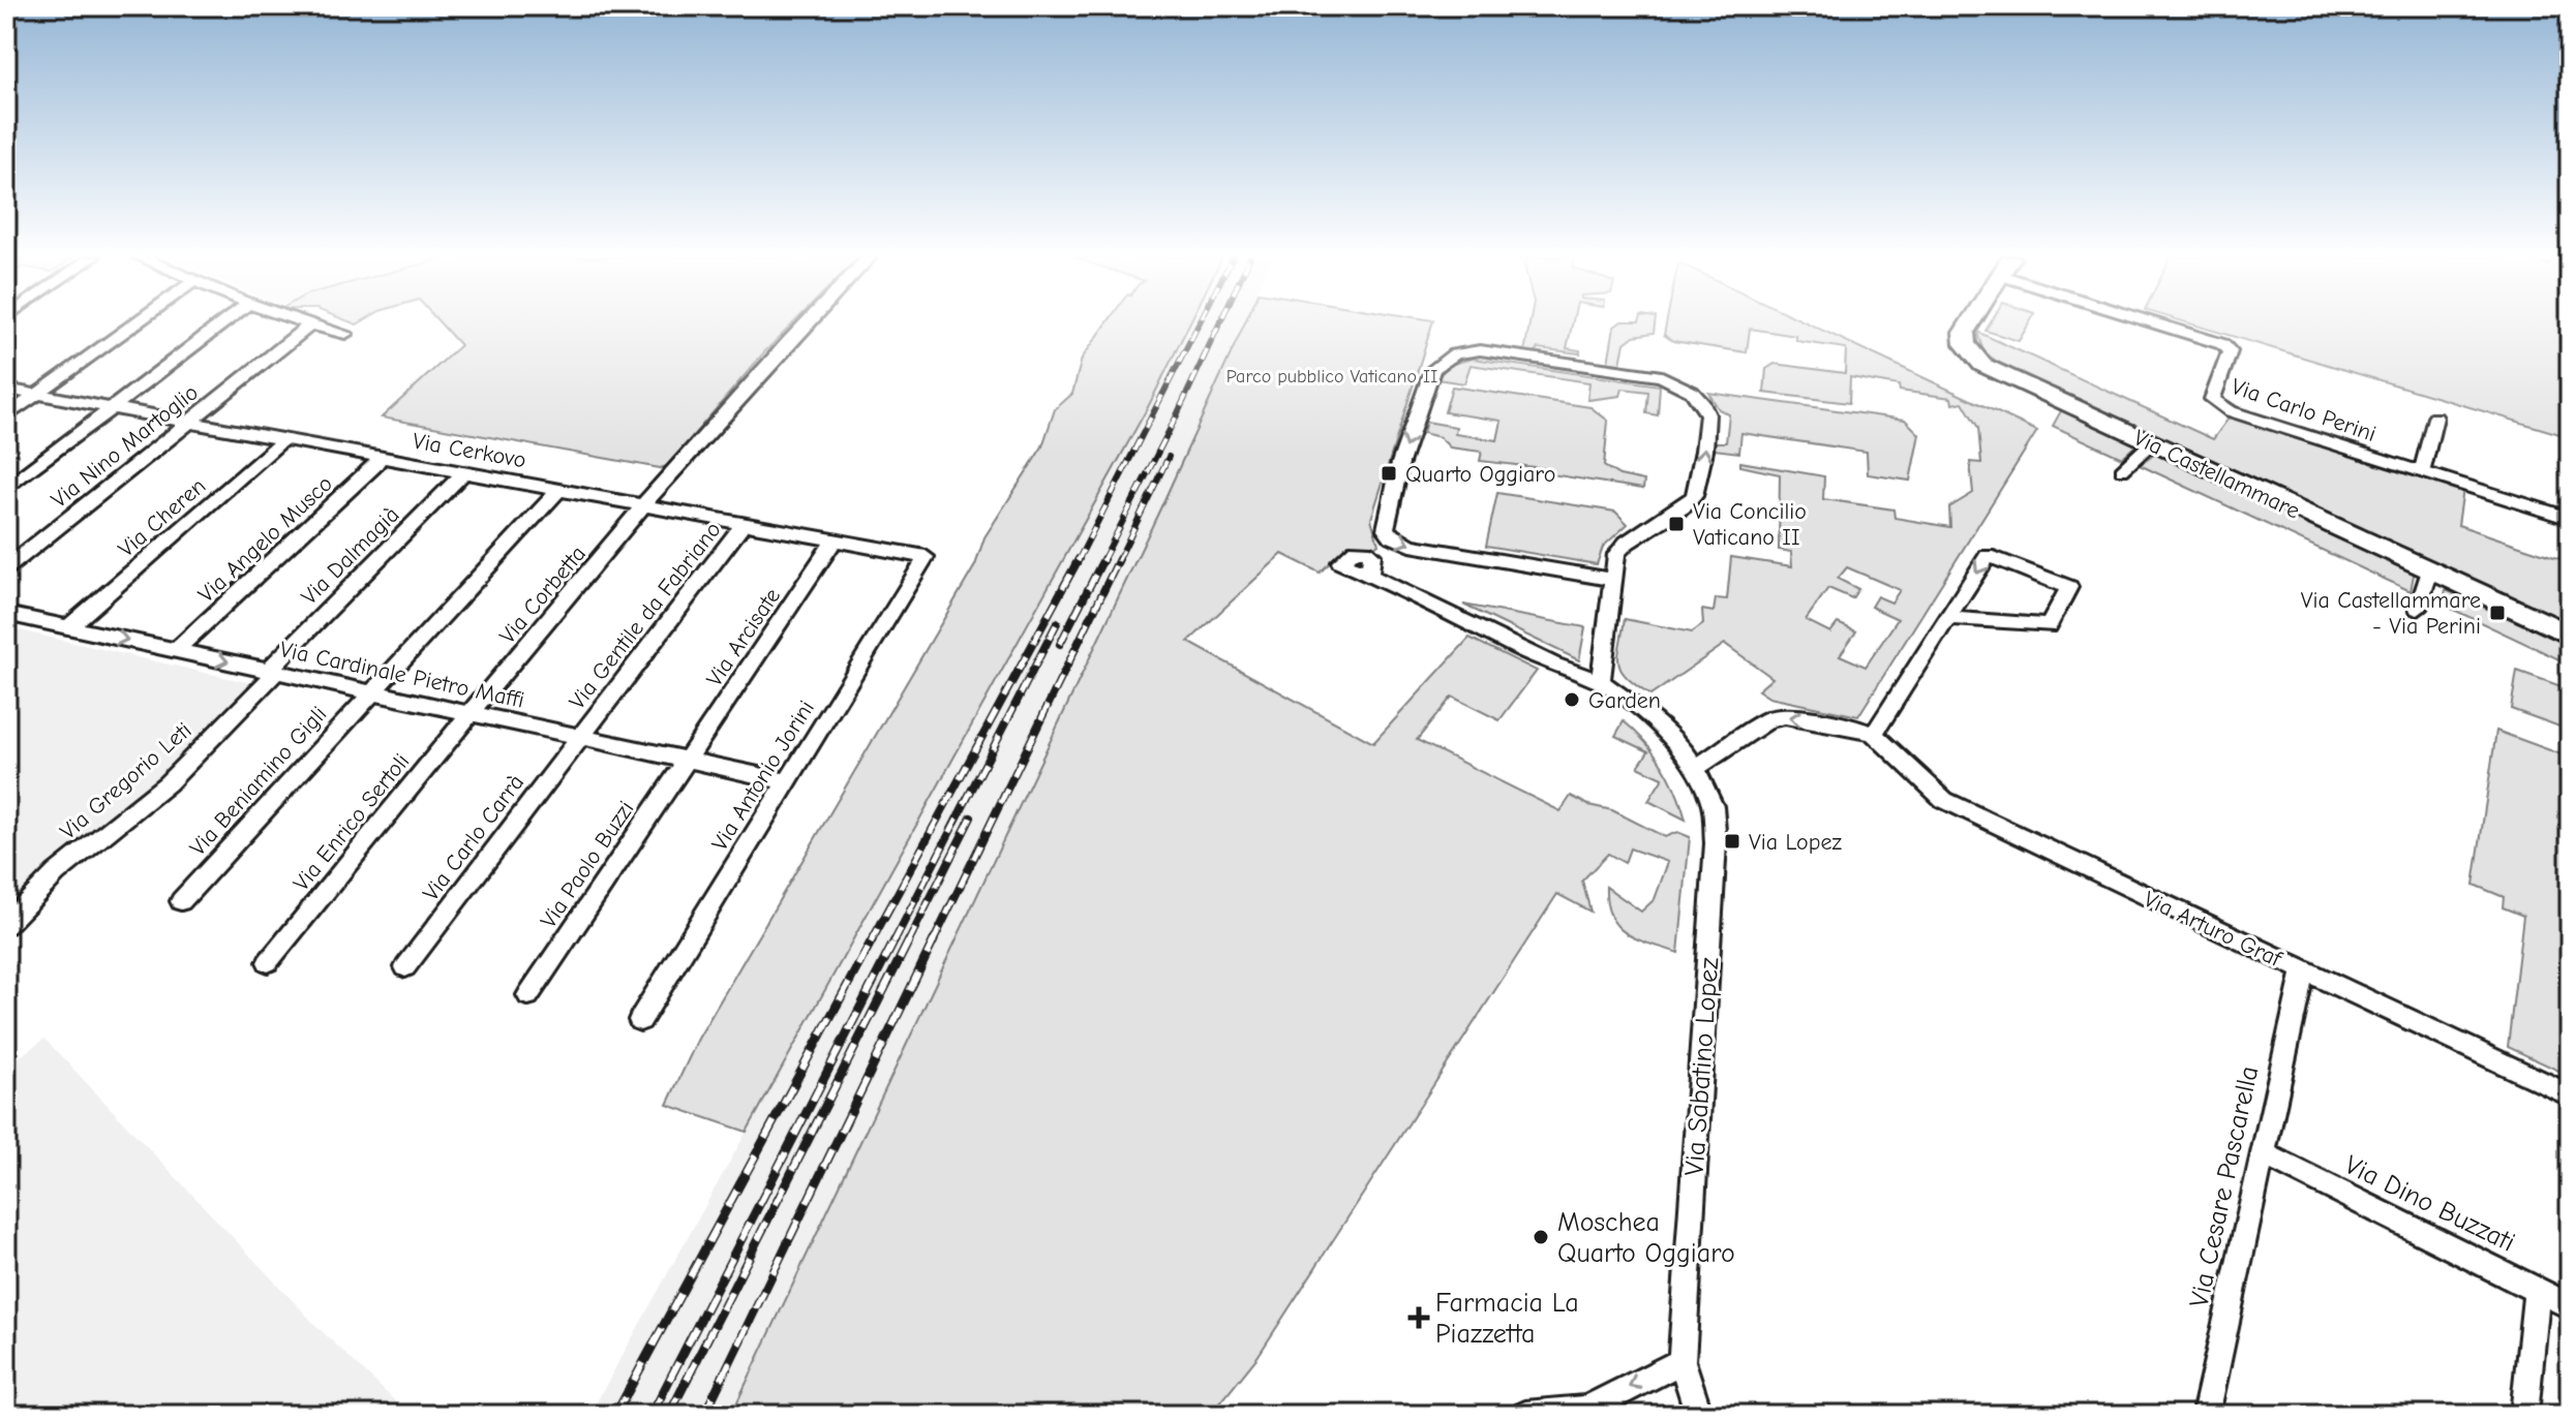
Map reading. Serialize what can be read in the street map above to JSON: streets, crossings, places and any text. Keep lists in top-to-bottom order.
{
  "streets": {
    "street": [
      "Via Carlo Perini",
      "Via Nino Martoglio",
      "Via Cerkovo",
      "Via Castellammare",
      "Via Cheren",
      "Via Angelo Musco",
      "Via Dalmagià",
      "Via Corbetta",
      "Via Gentile da Fabriano",
      "Via Arcisate",
      "Via Cardinale Pietro Maffi",
      "Via Antonio Jorini",
      "Via Gregorio Leti",
      "Via Beniamino Gigli",
      "Via Enrico Sertoli",
      "Via Carlo Carrà",
      "Via Paolo Buzzi",
      "Via Arturo Graf",
      "Via Sabatino Lopez",
      "Via Cesare Pascarella",
      "Via Dino Buzzati"
    ]
  },
  "crossings": [
    ["Via Nino Martoglio", "Via Cerkovo"],
    ["Via Cerkovo", "Via Cheren"],
    ["Via Cerkovo", "Via Angelo Musco"],
    ["Via Cerkovo", "Via Dalmagià"],
    ["Via Cerkovo", "Via Corbetta"],
    ["Via Cerkovo", "Via Gentile da Fabriano"],
    ["Via Cerkovo", "Via Arcisate"],
    ["Via Cerkovo", "Via Antonio Jorini"],
    ["Via Cerkovo", "Via Beniamino Gigli"],
    ["Via Cheren", "Via Cardinale Pietro Maffi"],
    ["Via Angelo Musco", "Via Cardinale Pietro Maffi"],
    ["Via Dalmagià", "Via Cardinale Pietro Maffi"],
    ["Via Dalmagià", "Via Gregorio Leti"],
    ["Via Corbetta", "Via Cardinale Pietro Maffi"],
    ["Via Corbetta", "Via Enrico Sertoli"],
    ["Via Gentile da Fabriano", "Via Cardinale Pietro Maffi"],
    ["Via Gentile da Fabriano", "Via Carlo Carrà"],
    ["Via Arcisate", "Via Cardinale Pietro Maffi"],
    ["Via Arcisate", "Via Paolo Buzzi"],
    ["Via Cardinale Pietro Maffi", "Via Antonio Jorini"],
    ["Via Cardinale Pietro Maffi", "Via Gregorio Leti"],
    ["Via Cardinale Pietro Maffi", "Via Beniamino Gigli"],
    ["Via Cardinale Pietro Maffi", "Via Enrico Sertoli"],
    ["Via Cardinale Pietro Maffi", "Via Carlo Carrà"],
    ["Via Cardinale Pietro Maffi", "Via Paolo Buzzi"],
    ["Via Arturo Graf", "Via Cesare Pascarella"],
    ["Via Cesare Pascarella", "Via Dino Buzzati"]
  ],
  "parks": ["Parco pubblico Vaticano II"],
  "places": {
    "transit": [
      "Quarto Oggiaro",
      "Via Concilio Vaticano II",
      "Via Castellammare - Via Perini",
      "Via Lopez"
    ],
    "other": ["Garden", "Moschea Quarto Oggiaro"],
    "health": ["Farmacia La Piazzetta"]
  }
}
